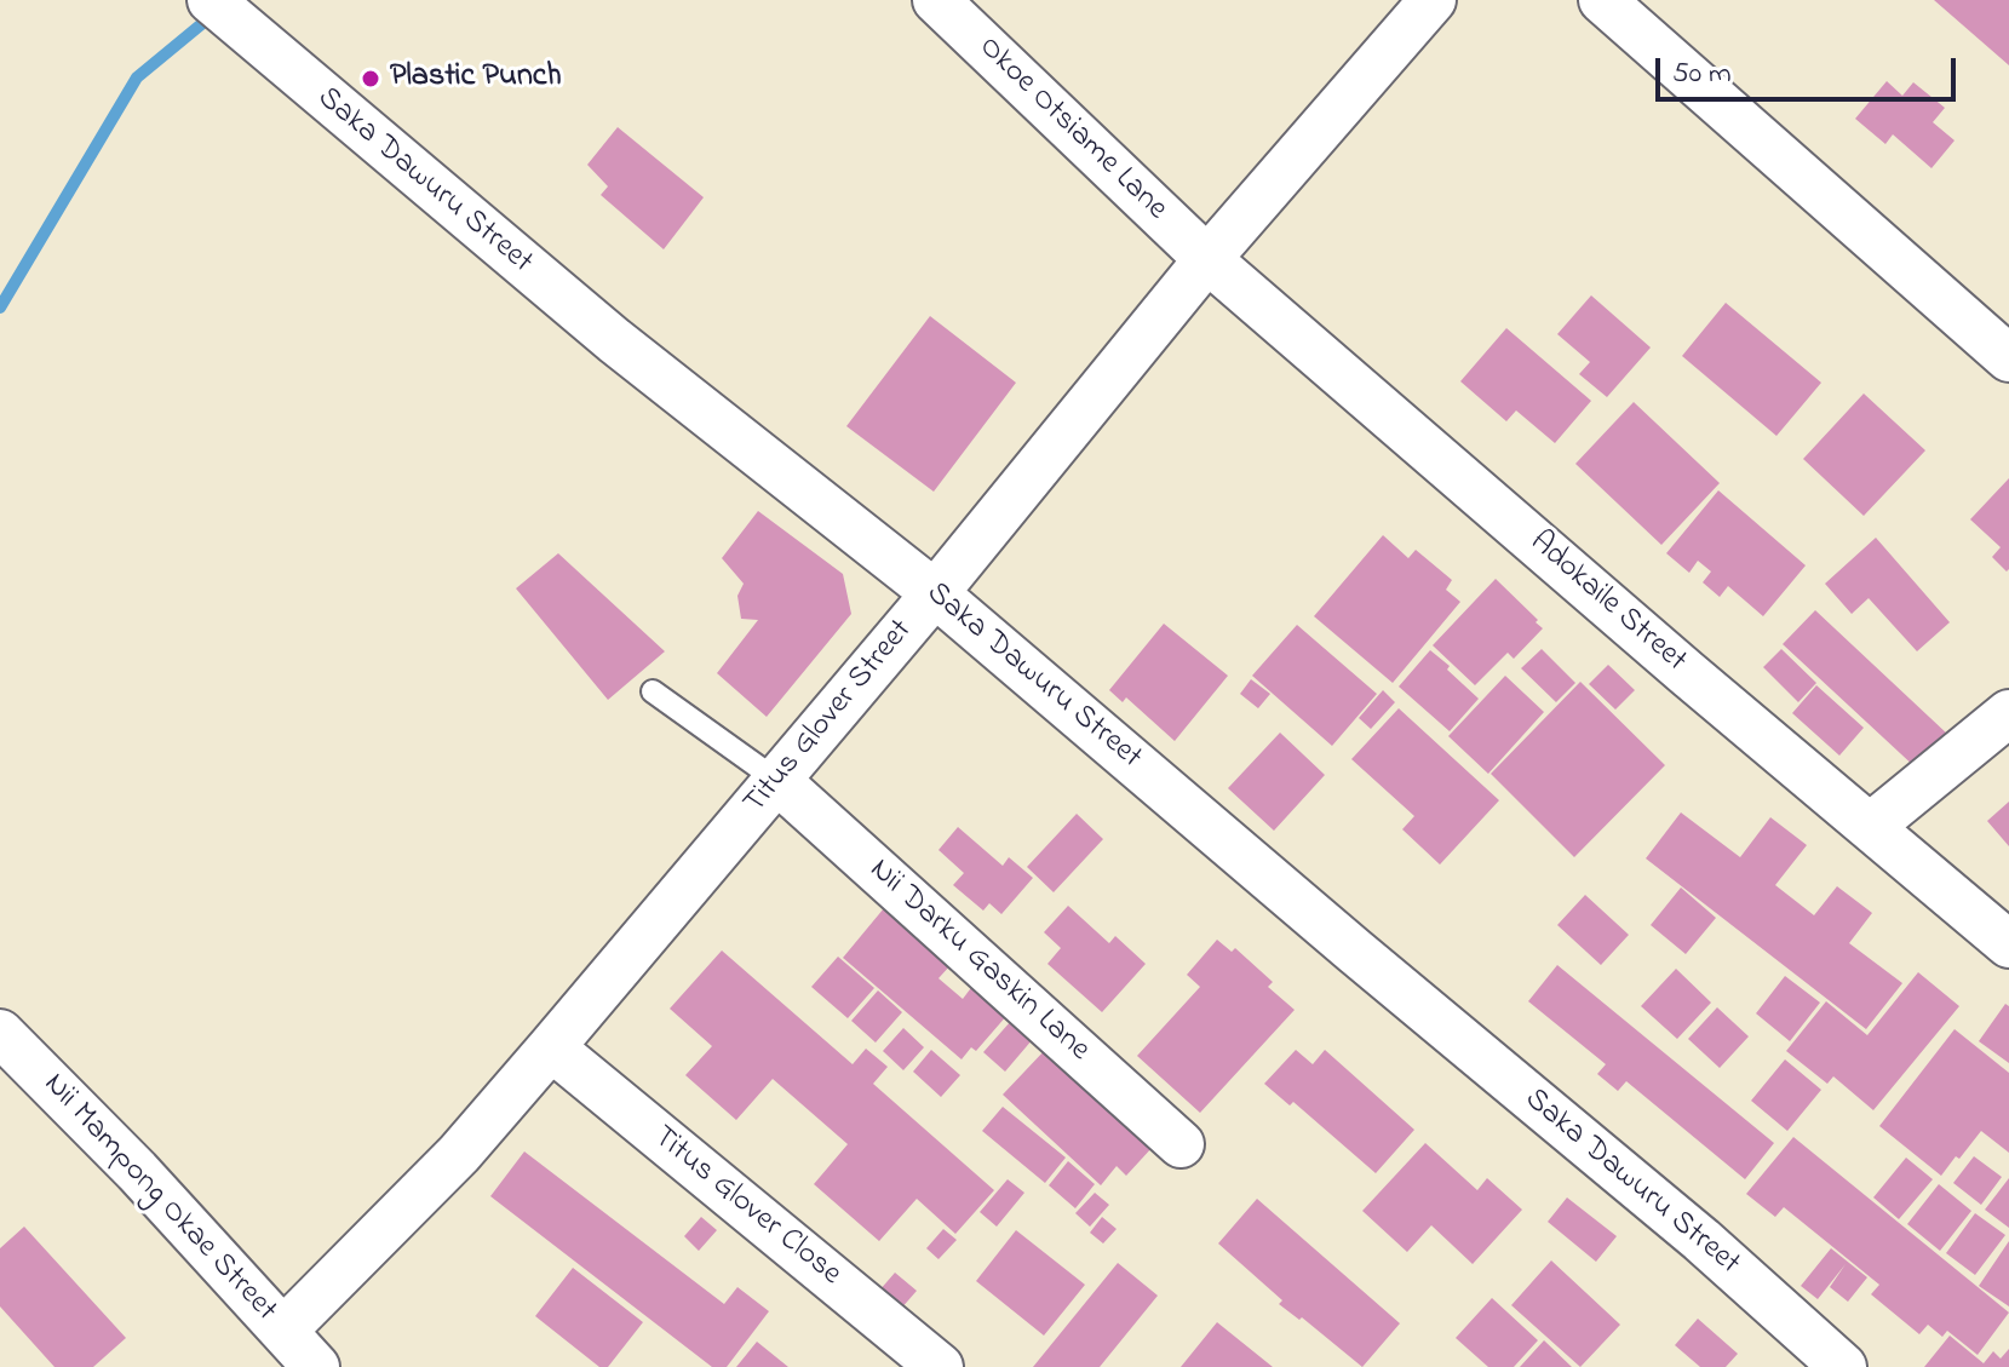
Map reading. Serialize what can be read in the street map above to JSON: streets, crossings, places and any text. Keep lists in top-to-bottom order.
{
  "streets": {
    "street": [
      "Okoe Otsiame Lane",
      "Saka Dawuru Street",
      "Adokaile Street",
      "Titus Glover Street",
      "Nii Darku Gaskin Lane",
      "Nii Mampong Okae Street",
      "Titus Glover Close"
    ]
  },
  "crossings": [
    ["Okoe Otsiame Lane", "Adokaile Street"],
    ["Okoe Otsiame Lane", "Titus Glover Street"],
    ["Saka Dawuru Street", "Titus Glover Street"],
    ["Adokaile Street", "Titus Glover Street"],
    ["Titus Glover Street", "Nii Darku Gaskin Lane"],
    ["Titus Glover Street", "Nii Mampong Okae Street"],
    ["Titus Glover Street", "Titus Glover Close"]
  ],
  "places": ["Plastic Punch"],
  "scale_bar": "50 m"
}
